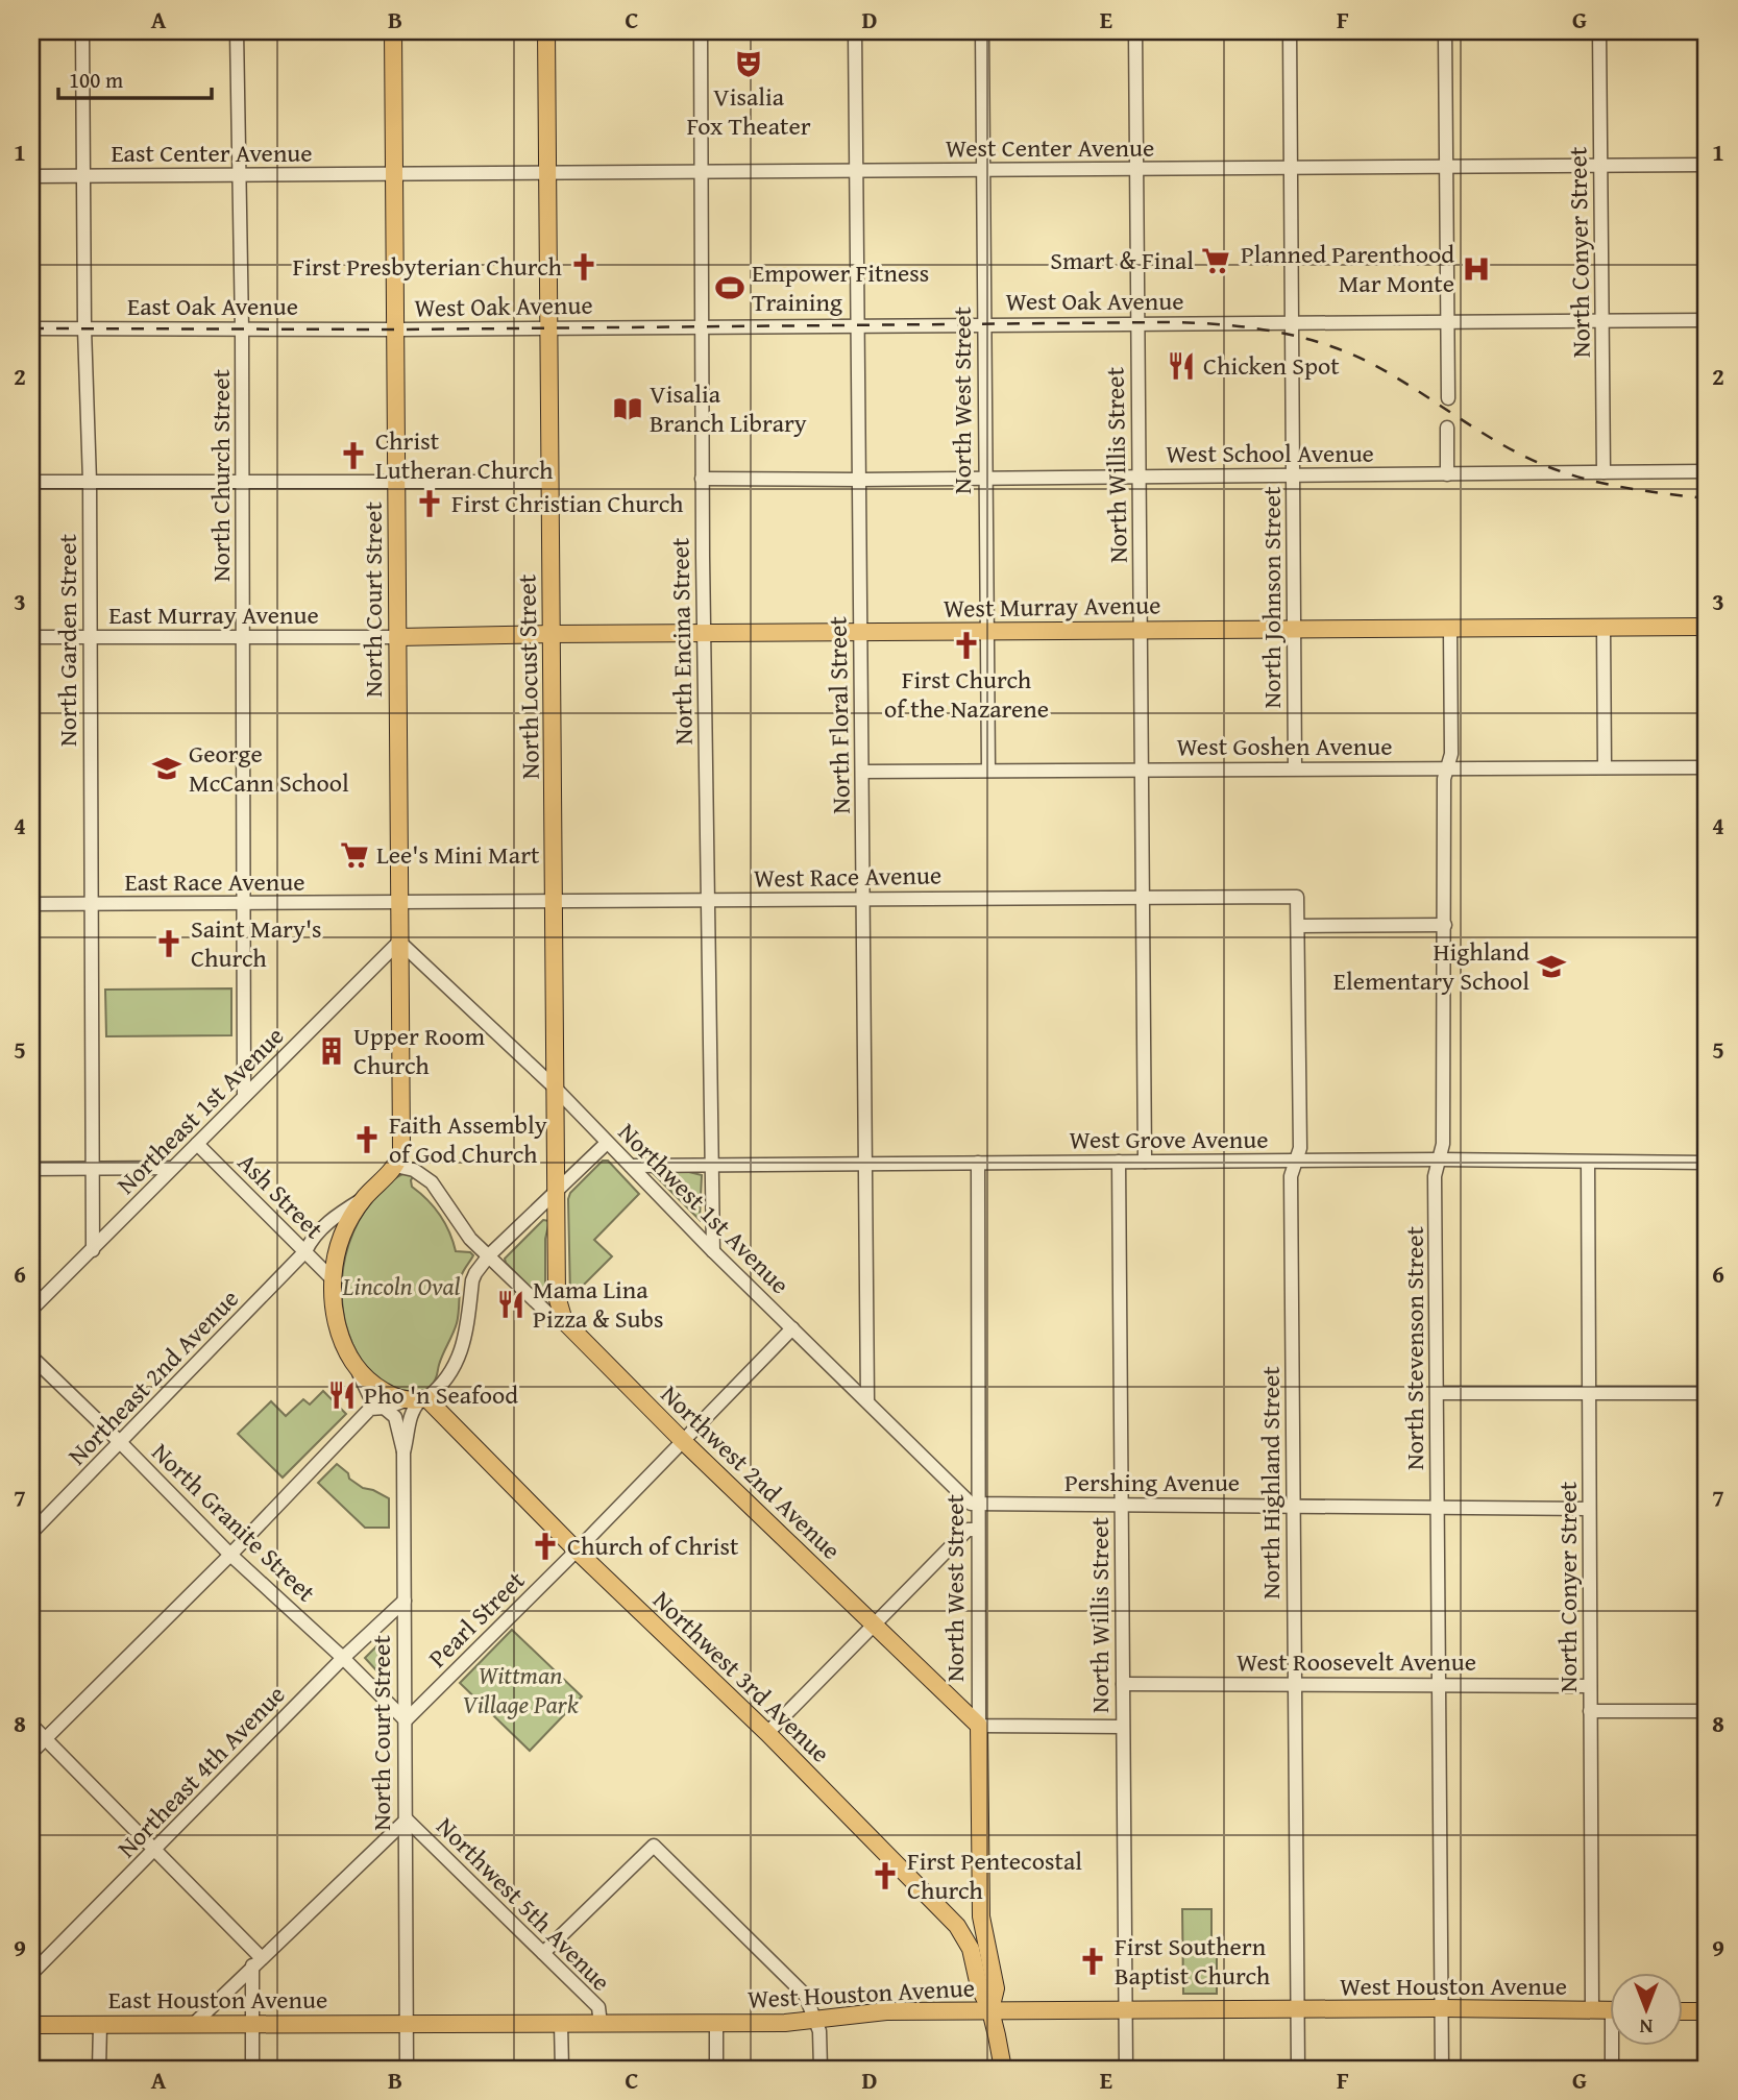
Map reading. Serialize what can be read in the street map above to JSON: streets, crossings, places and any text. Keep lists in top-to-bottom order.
{
  "streets": {
    "main road": [
      "North West Street",
      "North Court Street",
      "West Murray Avenue",
      "North Locust Street",
      "Northwest 2nd Avenue",
      "Northwest 3rd Avenue",
      "West Houston Avenue",
      "East Houston Avenue"
    ],
    "street": [
      "West Center Avenue",
      "East Center Avenue",
      "North Conyer Street",
      "West Oak Avenue",
      "East Oak Avenue",
      "West School Avenue",
      "North Willis Street",
      "North Church Street",
      "North Johnson Street",
      "East Murray Avenue",
      "North Garden Street",
      "North Encina Street",
      "North Floral Street",
      "West Goshen Avenue",
      "West Race Avenue",
      "East Race Avenue",
      "Northeast 1st Avenue",
      "West Grove Avenue",
      "Ash Street",
      "Northwest 1st Avenue",
      "North Stevenson Street",
      "Northeast 2nd Avenue",
      "Pershing Avenue",
      "North Highland Street",
      "North Granite Street",
      "Pearl Street",
      "West Roosevelt Avenue",
      "Northeast 4th Avenue",
      "Northwest 5th Avenue"
    ]
  },
  "crossings": [
    ["West Center Avenue", "East Center Avenue"],
    ["West Center Avenue", "North Conyer Street"],
    ["West Center Avenue", "North West Street"],
    ["West Center Avenue", "North Willis Street"],
    ["West Center Avenue", "North Johnson Street"],
    ["West Center Avenue", "North Court Street"],
    ["West Center Avenue", "North Encina Street"],
    ["West Center Avenue", "North Locust Street"],
    ["West Center Avenue", "North Floral Street"],
    ["East Center Avenue", "North Church Street"],
    ["East Center Avenue", "North Court Street"],
    ["East Center Avenue", "North Garden Street"],
    ["North Conyer Street", "West Oak Avenue"],
    ["North Conyer Street", "West School Avenue"],
    ["North Conyer Street", "West Grove Avenue"],
    ["North Conyer Street", "Pershing Avenue"],
    ["North Conyer Street", "West Roosevelt Avenue"],
    ["North Conyer Street", "West Houston Avenue"],
    ["West Oak Avenue", "East Oak Avenue"],
    ["West Oak Avenue", "North West Street"],
    ["West Oak Avenue", "North Willis Street"],
    ["West Oak Avenue", "North Johnson Street"],
    ["West Oak Avenue", "North Court Street"],
    ["West Oak Avenue", "North Encina Street"],
    ["West Oak Avenue", "North Locust Street"],
    ["West Oak Avenue", "North Floral Street"],
    ["East Oak Avenue", "North Church Street"],
    ["East Oak Avenue", "North Court Street"],
    ["East Oak Avenue", "North Garden Street"],
    ["North West Street", "West School Avenue"],
    ["North West Street", "West Murray Avenue"],
    ["North West Street", "West Goshen Avenue"],
    ["North West Street", "West Grove Avenue"],
    ["North West Street", "Northwest 1st Avenue"],
    ["North West Street", "Northwest 2nd Avenue"],
    ["North West Street", "Pershing Avenue"],
    ["North West Street", "Northwest 3rd Avenue"],
    ["North West Street", "West Houston Avenue"],
    ["West School Avenue", "North Willis Street"],
    ["West School Avenue", "North Johnson Street"],
    ["West School Avenue", "North Encina Street"],
    ["West School Avenue", "North Floral Street"],
    ["North Willis Street", "West Murray Avenue"],
    ["North Willis Street", "West Goshen Avenue"],
    ["North Willis Street", "West Race Avenue"],
    ["North Willis Street", "West Grove Avenue"],
    ["North Willis Street", "Pershing Avenue"],
    ["North Willis Street", "West Roosevelt Avenue"],
    ["North Willis Street", "West Houston Avenue"],
    ["North Church Street", "East Murray Avenue"],
    ["North Church Street", "East Race Avenue"],
    ["North Church Street", "Northeast 1st Avenue"],
    ["North Johnson Street", "West Murray Avenue"],
    ["North Johnson Street", "West Goshen Avenue"],
    ["North Court Street", "West Murray Avenue"],
    ["North Court Street", "East Murray Avenue"],
    ["North Court Street", "West Race Avenue"],
    ["North Court Street", "East Race Avenue"],
    ["North Court Street", "Northeast 1st Avenue"],
    ["North Court Street", "Northwest 1st Avenue"],
    ["North Court Street", "North Granite Street"],
    ["North Court Street", "Pearl Street"],
    ["North Court Street", "Northwest 3rd Avenue"],
    ["North Court Street", "Northeast 4th Avenue"],
    ["North Court Street", "Northwest 5th Avenue"],
    ["North Court Street", "West Houston Avenue"],
    ["North Court Street", "East Houston Avenue"],
    ["West Murray Avenue", "East Murray Avenue"],
    ["West Murray Avenue", "North Encina Street"],
    ["West Murray Avenue", "North Locust Street"],
    ["West Murray Avenue", "North Floral Street"],
    ["West Murray Avenue", "North Stevenson Street"],
    ["East Murray Avenue", "North Garden Street"],
    ["North Garden Street", "East Race Avenue"],
    ["North Garden Street", "Northeast 1st Avenue"],
    ["North Encina Street", "West Race Avenue"],
    ["North Encina Street", "West Grove Avenue"],
    ["North Encina Street", "Northwest 1st Avenue"],
    ["North Locust Street", "West Race Avenue"],
    ["North Locust Street", "Northwest 1st Avenue"],
    ["North Locust Street", "Northwest 2nd Avenue"],
    ["North Floral Street", "West Goshen Avenue"],
    ["North Floral Street", "West Race Avenue"],
    ["North Floral Street", "West Grove Avenue"],
    ["North Floral Street", "Northwest 1st Avenue"],
    ["West Goshen Avenue", "North Stevenson Street"],
    ["West Race Avenue", "East Race Avenue"],
    ["West Race Avenue", "North Highland Street"],
    ["Northeast 1st Avenue", "Ash Street"],
    ["Northeast 1st Avenue", "Northwest 1st Avenue"],
    ["West Grove Avenue", "Northwest 1st Avenue"],
    ["West Grove Avenue", "North Stevenson Street"],
    ["West Grove Avenue", "North Highland Street"],
    ["Ash Street", "Northeast 2nd Avenue"],
    ["Northwest 1st Avenue", "Pershing Avenue"],
    ["Northwest 1st Avenue", "Pearl Street"],
    ["North Stevenson Street", "Pershing Avenue"],
    ["North Stevenson Street", "West Roosevelt Avenue"],
    ["North Stevenson Street", "West Houston Avenue"],
    ["Northeast 2nd Avenue", "North Granite Street"],
    ["Northwest 2nd Avenue", "Pearl Street"],
    ["Pershing Avenue", "North Highland Street"],
    ["North Highland Street", "West Roosevelt Avenue"],
    ["North Highland Street", "West Houston Avenue"],
    ["North Granite Street", "Pearl Street"],
    ["North Granite Street", "Northeast 4th Avenue"],
    ["Pearl Street", "Northwest 3rd Avenue"],
    ["Northwest 3rd Avenue", "West Houston Avenue"],
    ["Northwest 5th Avenue", "West Houston Avenue"],
    ["West Houston Avenue", "East Houston Avenue"]
  ],
  "parks": ["Lincoln Oval", "Wittman Village Park"],
  "places": {
    "theatre": ["Visalia Fox Theater"],
    "supermarket": ["Smart & Final", "Lee's Mini Mart"],
    "church": [
      "First Presbyterian Church",
      "Christ Lutheran Church",
      "First Christian Church",
      "First Church of the Nazarene",
      "Saint Mary's Church",
      "Faith Assembly of God Church",
      "Church of Christ",
      "First Pentecostal Church",
      "First Southern Baptist Church"
    ],
    "hospital": ["Planned Parenthood Mar Monte"],
    "sports": ["Empower Fitness Training"],
    "restaurant": ["Chicken Spot", "Mama Lina Pizza & Subs", "Pho 'n Seafood"],
    "library": ["Visalia Branch Library"],
    "school or university": ["George McCann School", "Highland Elementary School"],
    "building": ["Upper Room Church"]
  },
  "scale_bar": "100 m",
  "north": "bottom",
  "grid": {
    "columns": [
      "A",
      "B",
      "C",
      "D",
      "E",
      "F",
      "G"
    ],
    "rows": [
      "1",
      "2",
      "3",
      "4",
      "5",
      "6",
      "7",
      "8",
      "9"
    ]
  }
}
